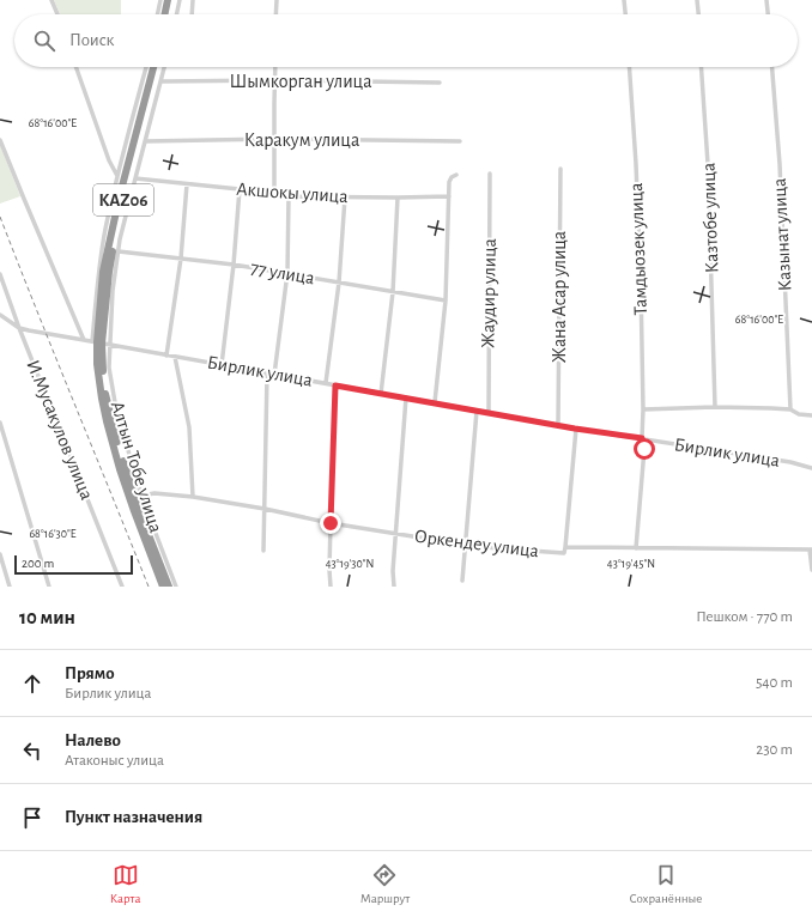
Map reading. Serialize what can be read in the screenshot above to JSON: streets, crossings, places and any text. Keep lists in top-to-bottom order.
{
  "streets": {
    "highway": ["KАZ06"],
    "street": [
      "Шымкорган улица",
      "Каракум улица",
      "Акшокы улица",
      "Казтобе улица",
      "Казынат улица",
      "Тамдыозек улица",
      "77 улица",
      "Жаудир улица",
      "Жана Асар улица",
      "Бирлик улица",
      "И.Мусакулов улица",
      "Алтын Тобе улица",
      "Оркендеу улица"
    ]
  },
  "crossings": [
    ["Шымкорган улица", "Алтын Тобе улица"],
    ["Каракум улица", "Алтын Тобе улица"],
    ["Акшокы улица", "Алтын Тобе улица"],
    ["KАZ06", "Бирлик улица"],
    ["Тамдыозек улица", "Бирлик улица"],
    ["Тамдыозек улица", "Оркендеу улица"],
    ["77 улица", "Алтын Тобе улица"],
    ["Жаудир улица", "Бирлик улица"],
    ["Жана Асар улица", "Бирлик улица"],
    ["Бирлик улица", "И.Мусакулов улица"],
    ["Бирлик улица", "Алтын Тобе улица"],
    ["Алтын Тобе улица", "Оркендеу улица"]
  ],
  "scale_bar": "200 m",
  "page": {
    "search": "Поиск",
    "scale": "200 m",
    "heading": ["10 мин", "Пешком · 770 m"],
    "list": [
      ["Прямо", "Бирлик улица", "540 m"],
      ["Налево", "Атаконыс улица", "230 m"],
      "Пункт назначения"
    ],
    "nav": ["Карта", "Маршрут", "Сохранённые"]
  },
  "coordinates": [
    "68°16'00\"E",
    "68°16'30\"E",
    "43°19'30\"N",
    "43°19'45\"N"
  ]
}
